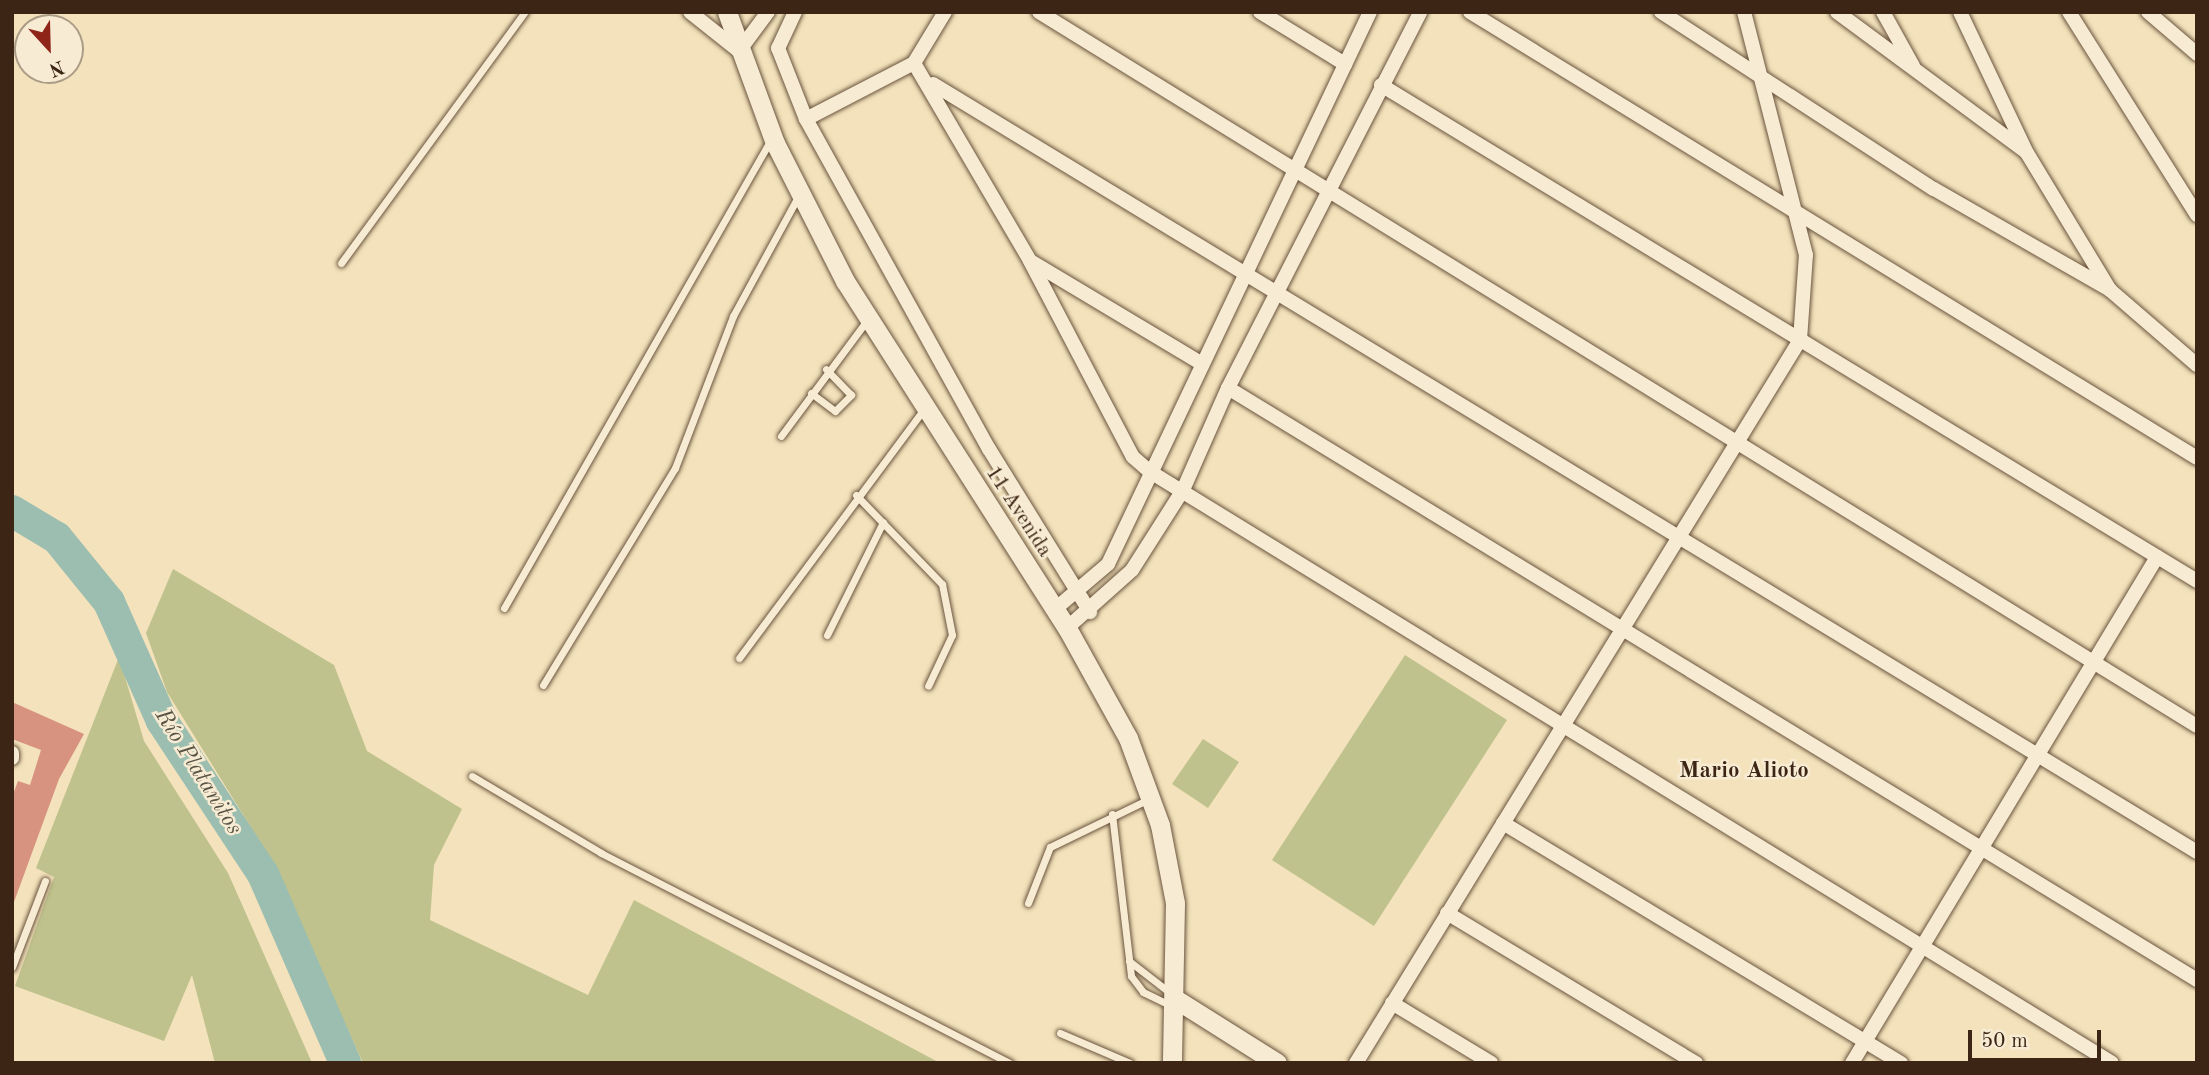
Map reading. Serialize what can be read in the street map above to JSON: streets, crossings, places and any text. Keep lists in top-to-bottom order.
{
  "streets": {
    "main road": ["11 Avenida"]
  },
  "districts": ["Mario Alioto"],
  "water": ["Río Platanitos"],
  "scale_bar": "50 m",
  "north": "bottom"
}
